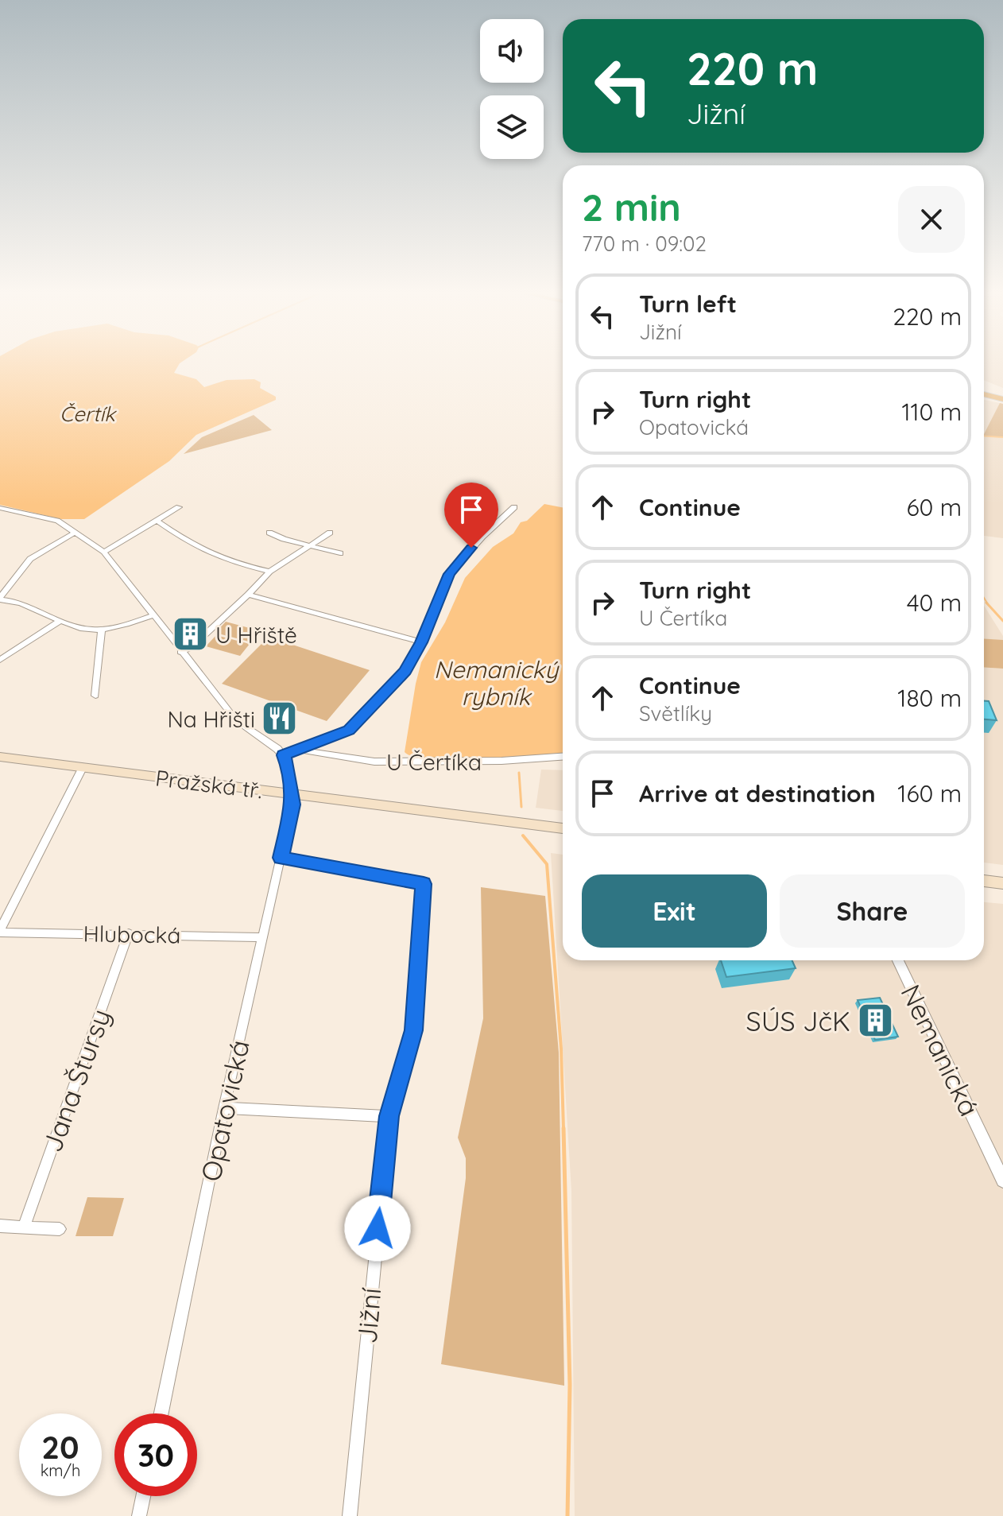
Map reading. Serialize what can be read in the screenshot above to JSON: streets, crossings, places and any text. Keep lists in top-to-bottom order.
{
  "streets": {
    "main road": ["Pražská tř."],
    "street": [
      "U Čertíka",
      "Hlubocká",
      "Nemanická",
      "Jana Štursy",
      "Opatovická",
      "Jižní"
    ]
  },
  "crossings": [
    ["U Čertíka", "Opatovická"],
    ["Pražská tř.", "Opatovická"],
    ["Hlubocká", "Jana Štursy"],
    ["Hlubocká", "Opatovická"],
    ["Opatovická", "Jižní"]
  ],
  "water": ["Čertík", "Nemanický rybník"],
  "places": {
    "building": ["U Hřiště", "SÚS JčK"],
    "restaurant": ["Na Hřišti"]
  },
  "page": {
    "turn": ["220 m", "Jižní"],
    "heading": ["2 min", "770 m · 09:02"],
    "list": [
      {
        "name": "Turn left",
        "note": "Jižní",
        "value": "220 m"
      },
      {
        "name": "Turn right",
        "note": "Opatovická",
        "value": "110 m"
      },
      {
        "name": "Continue",
        "value": "60 m"
      },
      {
        "name": "Turn right",
        "note": "U Čertíka",
        "value": "40 m"
      },
      {
        "name": "Continue",
        "note": "Světlíky",
        "value": "180 m"
      },
      {
        "name": "Arrive at destination",
        "value": "160 m"
      }
    ],
    "buttons": ["Exit", "Share"],
    "speed": "20 km/h",
    "limit": "30"
  }
}
